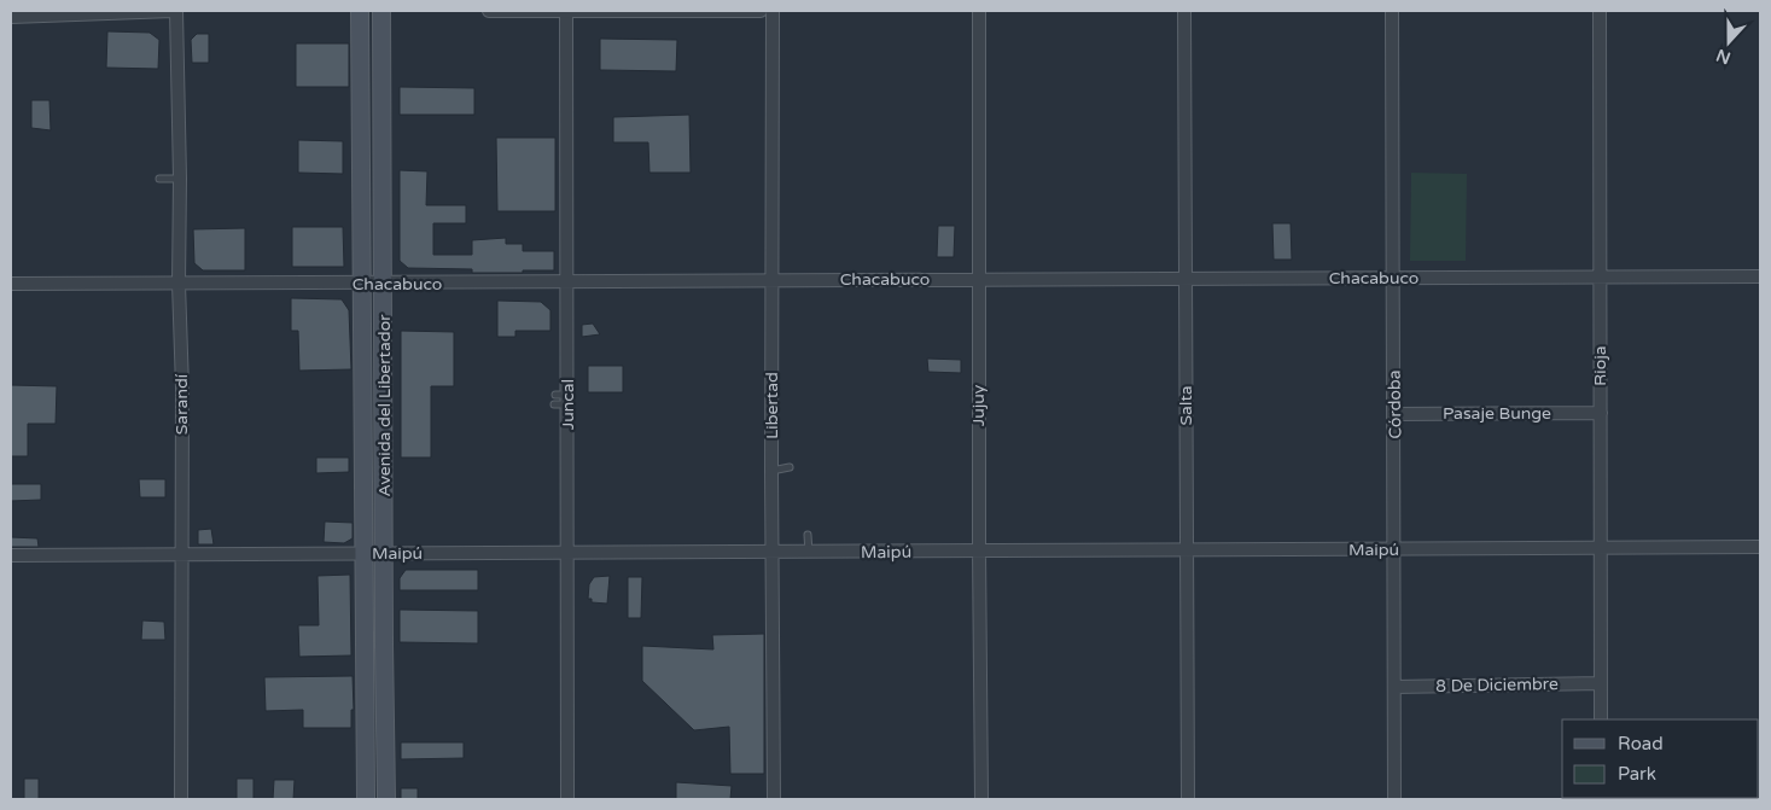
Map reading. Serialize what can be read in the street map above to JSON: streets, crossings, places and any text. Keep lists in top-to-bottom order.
{
  "streets": {
    "main road": ["Avenida del Libertador"],
    "street": [
      "Chacabuco",
      "Rioja",
      "Sarandí",
      "Juncal",
      "Córdoba",
      "Libertad",
      "Jujuy",
      "Salta",
      "Pasaje Bunge",
      "Maipú",
      "8 De Diciembre"
    ]
  },
  "crossings": [
    ["Chacabuco", "Rioja"],
    ["Chacabuco", "Sarandí"],
    ["Chacabuco", "Juncal"],
    ["Chacabuco", "Córdoba"],
    ["Chacabuco", "Avenida del Libertador"],
    ["Chacabuco", "Libertad"],
    ["Chacabuco", "Jujuy"],
    ["Chacabuco", "Salta"],
    ["Rioja", "Pasaje Bunge"],
    ["Rioja", "Maipú"],
    ["Rioja", "8 De Diciembre"],
    ["Sarandí", "Maipú"],
    ["Juncal", "Maipú"],
    ["Córdoba", "Pasaje Bunge"],
    ["Córdoba", "Maipú"],
    ["Córdoba", "8 De Diciembre"],
    ["Avenida del Libertador", "Maipú"],
    ["Libertad", "Maipú"],
    ["Jujuy", "Maipú"],
    ["Salta", "Maipú"]
  ],
  "legend": ["Road", "Park"],
  "north": "bottom"
}
